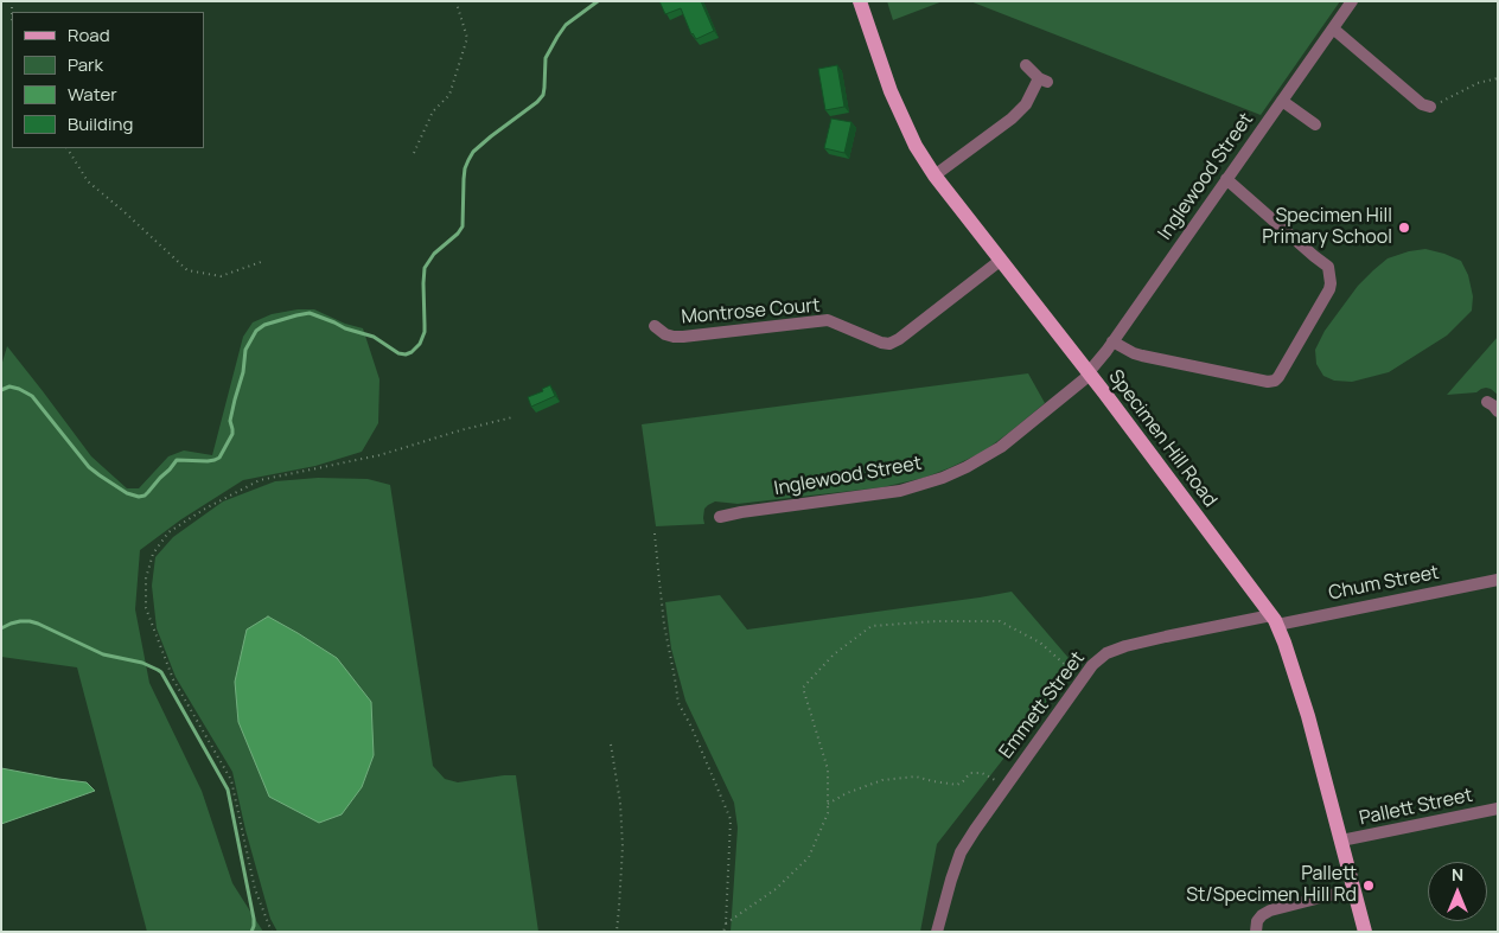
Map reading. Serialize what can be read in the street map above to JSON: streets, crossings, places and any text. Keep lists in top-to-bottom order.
{
  "streets": {
    "main road": ["Specimen Hill Road"],
    "street": [
      "Inglewood Street",
      "Montrose Court",
      "Chum Street",
      "Emmett Street",
      "Pallett Street"
    ]
  },
  "crossings": [
    ["Inglewood Street", "Specimen Hill Road"],
    ["Montrose Court", "Specimen Hill Road"],
    ["Specimen Hill Road", "Chum Street"],
    ["Specimen Hill Road", "Emmett Street"],
    ["Specimen Hill Road", "Pallett Street"],
    ["Chum Street", "Emmett Street"]
  ],
  "places": ["Specimen Hill Primary School", "Pallett St/Specimen Hill Rd"],
  "legend": [
    "Road",
    "Park",
    "Water",
    "Building"
  ],
  "north": "top"
}
